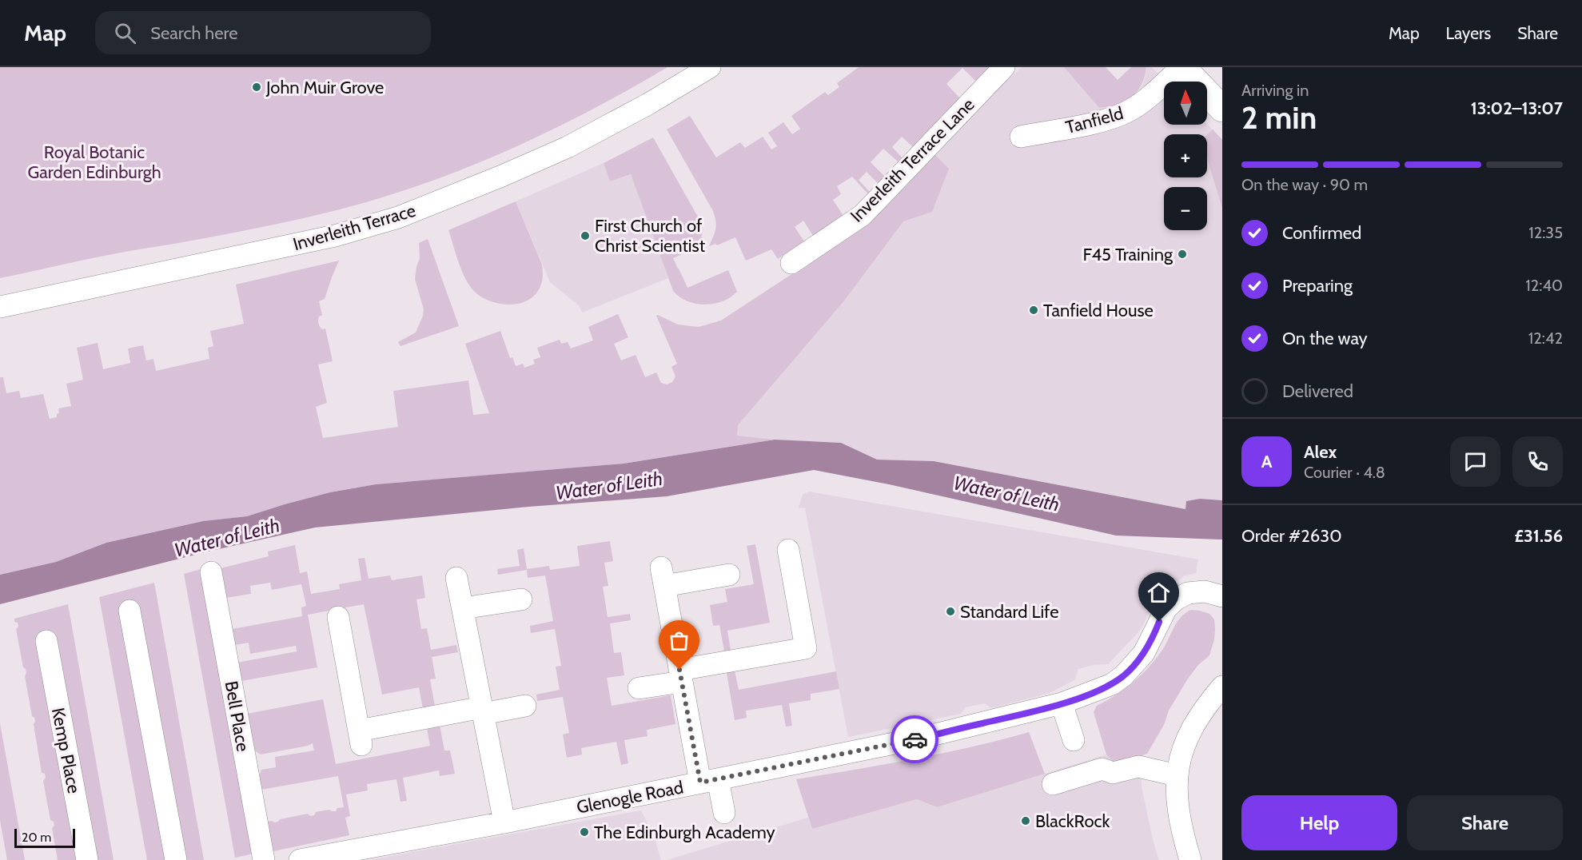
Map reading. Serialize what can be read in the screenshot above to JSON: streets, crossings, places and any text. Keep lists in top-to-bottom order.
{
  "streets": {
    "street": [
      "Tanfield",
      "Inverleith Terrace Lane",
      "Inverleith Terrace",
      "Bell Place",
      "Kemp Place",
      "Glenogle Road"
    ]
  },
  "water": ["Water of Leith"],
  "parks": ["Royal Botanic Garden Edinburgh"],
  "places": [
    "John Muir Grove",
    "First Church of Christ Scientist",
    "F45 Training",
    "Tanfield House",
    "Standard Life",
    "BlackRock",
    "The Edinburgh Academy"
  ],
  "scale_bar": "20 m",
  "north": "top",
  "page": {
    "header": "Map",
    "search": "Search here",
    "nav": ["Map", "Layers", "Share"],
    "heading": ["2 min", "Arriving in", "13:02–13:07"],
    "panel": [
      "Alex",
      "Courier · 4.8",
      "Order #2630",
      "£31.56"
    ],
    "map_buttons": ["+", "−"],
    "bar": "On the way · 90 m",
    "list": [
      ["Confirmed", "12:35"],
      ["Preparing", "12:40"],
      ["On the way", "12:42"],
      "Delivered"
    ],
    "round": "A",
    "buttons": ["Help", "Share"],
    "scale": "20 m"
  }
}
